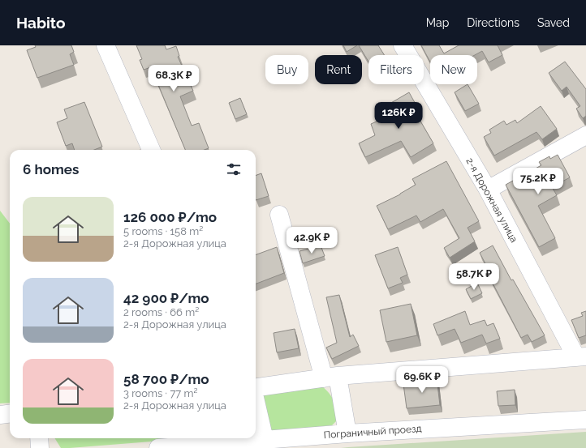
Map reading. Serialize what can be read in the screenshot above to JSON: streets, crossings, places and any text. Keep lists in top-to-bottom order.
{
  "streets": {
    "street": ["2-я Дорожная улица", "Пограничный проезд"]
  },
  "page": {
    "header": "Habito",
    "nav": ["Map", "Directions", "Saved"],
    "chip": [
      "Buy",
      "Rent",
      "Filters",
      "New"
    ],
    "price": [
      "68.3K ₽",
      "126K ₽",
      "75.2K ₽",
      "42.9K ₽",
      "58.7K ₽",
      "69.6K ₽"
    ],
    "heading": "6 homes",
    "list": [
      {
        "name": "126 000 ₽/mo",
        "note": "5 rooms · 158 m² · 2-я Дорожная улица"
      },
      {
        "name": "42 900 ₽/mo",
        "note": "2 rooms · 66 m² · 2-я Дорожная улица"
      },
      {
        "name": "58 700 ₽/mo",
        "note": "3 rooms · 77 m² · 2-я Дорожная улица"
      }
    ]
  }
}
